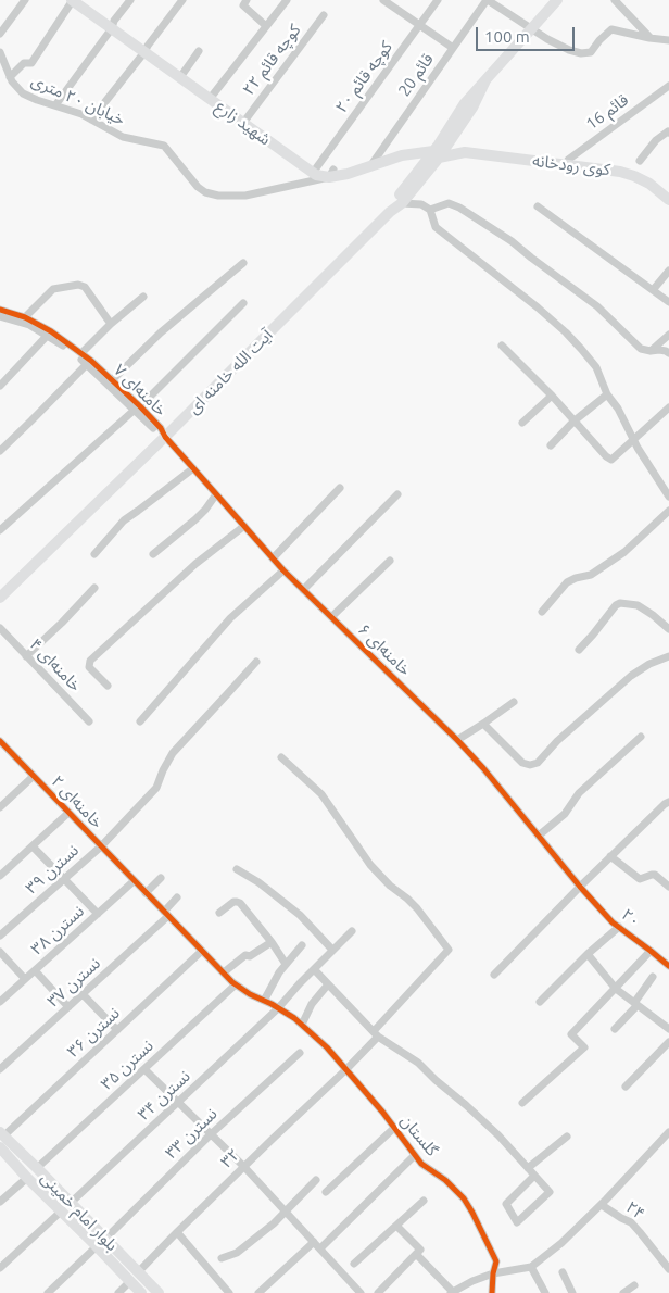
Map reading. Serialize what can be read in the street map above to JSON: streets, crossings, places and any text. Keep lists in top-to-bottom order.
{
  "streets": {
    "street": [
      "کوچه قائم ۲۲",
      "قائم 20",
      "کوچه قائم ۲۰",
      "خیابان ۲۰ متری",
      "قائم 16",
      "شهید زارع",
      "کوی رودخانه",
      "آیت الله خامنه ای",
      "خامنه‌ای ۷",
      "خامنه‌ای ۶",
      "خامنه‌ای ۴",
      "خامنه‌ای ۲",
      "نسترن ۳۹",
      "۲۰",
      "نسترن ۳۸",
      "نسترن ۳۷",
      "نسترن ۳۶",
      "نسترن ۳۵",
      "نسترن ۳۴",
      "نسترن ۳۳",
      "گلستان",
      "۳۲",
      "۲۴",
      "بلوار امام خمینی"
    ]
  },
  "crossings": [
    ["کوچه قائم ۲۲", "شهید زارع"],
    ["قائم 20", "شهید زارع"],
    ["کوچه قائم ۲۰", "شهید زارع"],
    ["خیابان ۲۰ متری", "شهید زارع"],
    ["قائم 16", "کوی رودخانه"],
    ["شهید زارع", "کوی رودخانه"],
    ["شهید زارع", "آیت الله خامنه ای"],
    ["کوی رودخانه", "آیت الله خامنه ای"],
    ["آیت الله خامنه ای", "خامنه‌ای ۷"],
    ["آیت الله خامنه ای", "خامنه‌ای ۶"],
    ["خامنه‌ای ۷", "خامنه‌ای ۶"],
    ["خامنه‌ای ۶", "۲۰"],
    ["خامنه‌ای ۲", "نسترن ۳۹"],
    ["خامنه‌ای ۲", "نسترن ۳۸"],
    ["خامنه‌ای ۲", "نسترن ۳۷"],
    ["خامنه‌ای ۲", "نسترن ۳۶"],
    ["خامنه‌ای ۲", "نسترن ۳۵"],
    ["خامنه‌ای ۲", "گلستان"],
    ["نسترن ۳۶", "بلوار امام خمینی"],
    ["نسترن ۳۵", "گلستان"],
    ["نسترن ۳۵", "بلوار امام خمینی"],
    ["نسترن ۳۴", "گلستان"],
    ["نسترن ۳۴", "بلوار امام خمینی"],
    ["نسترن ۳۳", "بلوار امام خمینی"],
    ["گلستان", "۳۲"],
    ["۳۲", "بلوار امام خمینی"]
  ],
  "scale_bar": "100 m"
}
